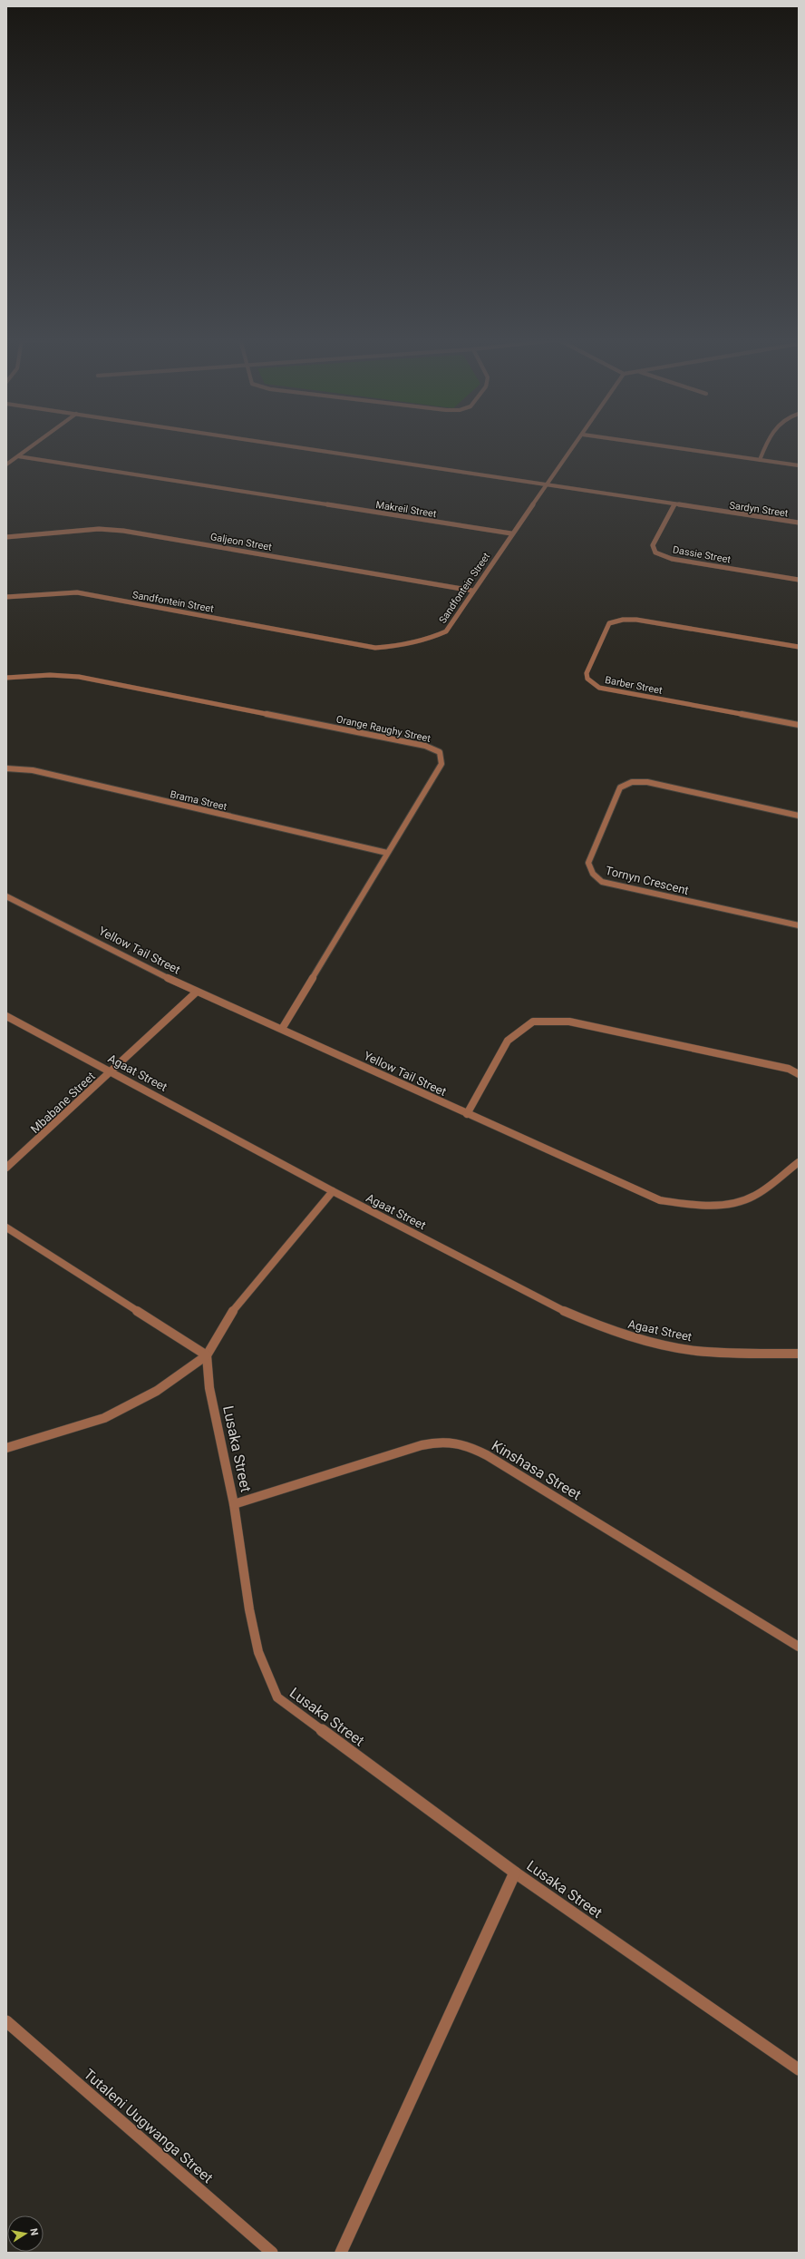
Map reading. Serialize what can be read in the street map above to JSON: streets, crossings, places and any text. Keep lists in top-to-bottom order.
{
  "streets": {
    "street": [
      "Makreil Street",
      "Sardyn Street",
      "Galjeon Street",
      "Dassie Street",
      "Sandfontein Street",
      "Barber Street",
      "Orange Raughy Street",
      "Brama Street",
      "Tornyn Crescent",
      "Yellow Tail Street",
      "Agaat Street",
      "Mbabane Street",
      "Lusaka Street",
      "Kinshasa Street",
      "Tutaleni Uugwanga Street"
    ]
  },
  "crossings": [
    ["Makreil Street", "Sandfontein Street"],
    ["Sardyn Street", "Dassie Street"],
    ["Sardyn Street", "Sandfontein Street"],
    ["Galjeon Street", "Sandfontein Street"],
    ["Orange Raughy Street", "Brama Street"],
    ["Orange Raughy Street", "Yellow Tail Street"],
    ["Yellow Tail Street", "Mbabane Street"],
    ["Agaat Street", "Mbabane Street"],
    ["Lusaka Street", "Kinshasa Street"]
  ],
  "north": "right"
}
